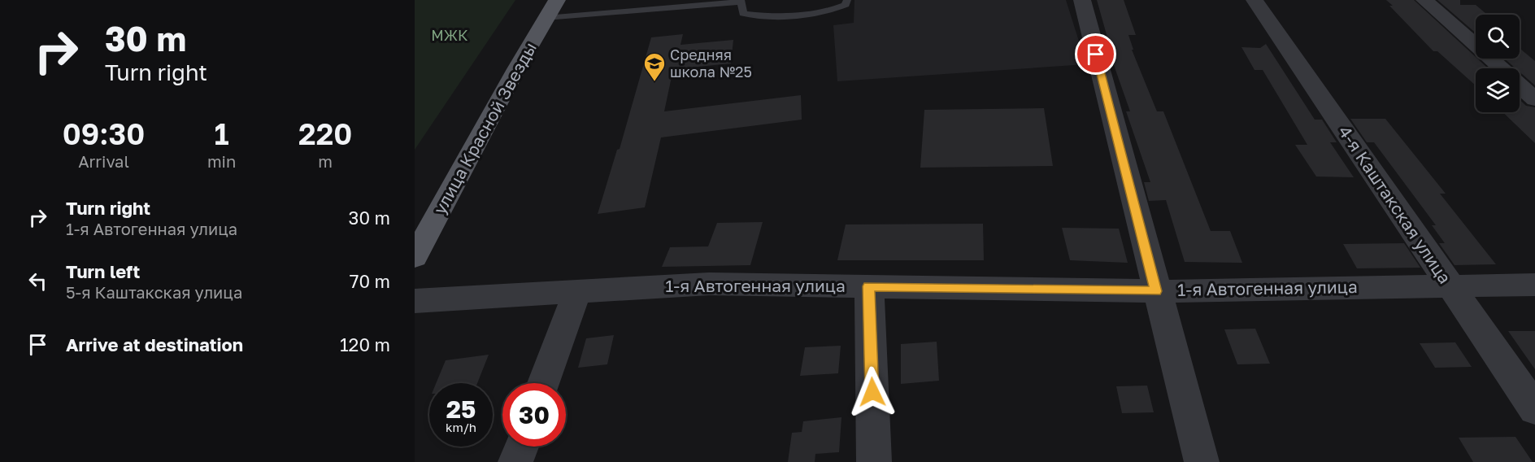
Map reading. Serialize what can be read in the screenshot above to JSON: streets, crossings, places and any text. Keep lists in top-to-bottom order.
{
  "streets": {
    "main road": ["улица Красной Звезды"],
    "street": ["4-я Каштакская улица", "1-я Автогенная улица"]
  },
  "crossings": [
    ["4-я Каштакская улица", "1-я Автогенная улица"]
  ],
  "parks": ["МЖК"],
  "places": {
    "school or university": ["Средняя школа №25"]
  },
  "page": {
    "turn": ["30 m", "Turn right"],
    "eta": [
      "09:30",
      "Arrival",
      "1",
      "min",
      "220",
      "m"
    ],
    "list": [
      {
        "name": "Turn right",
        "note": "1-я Автогенная улица",
        "value": "30 m"
      },
      {
        "name": "Turn left",
        "note": "5-я Каштакская улица",
        "value": "70 m"
      },
      {
        "name": "Arrive at destination",
        "value": "120 m"
      }
    ],
    "speed": "25 km/h",
    "limit": "30"
  }
}
